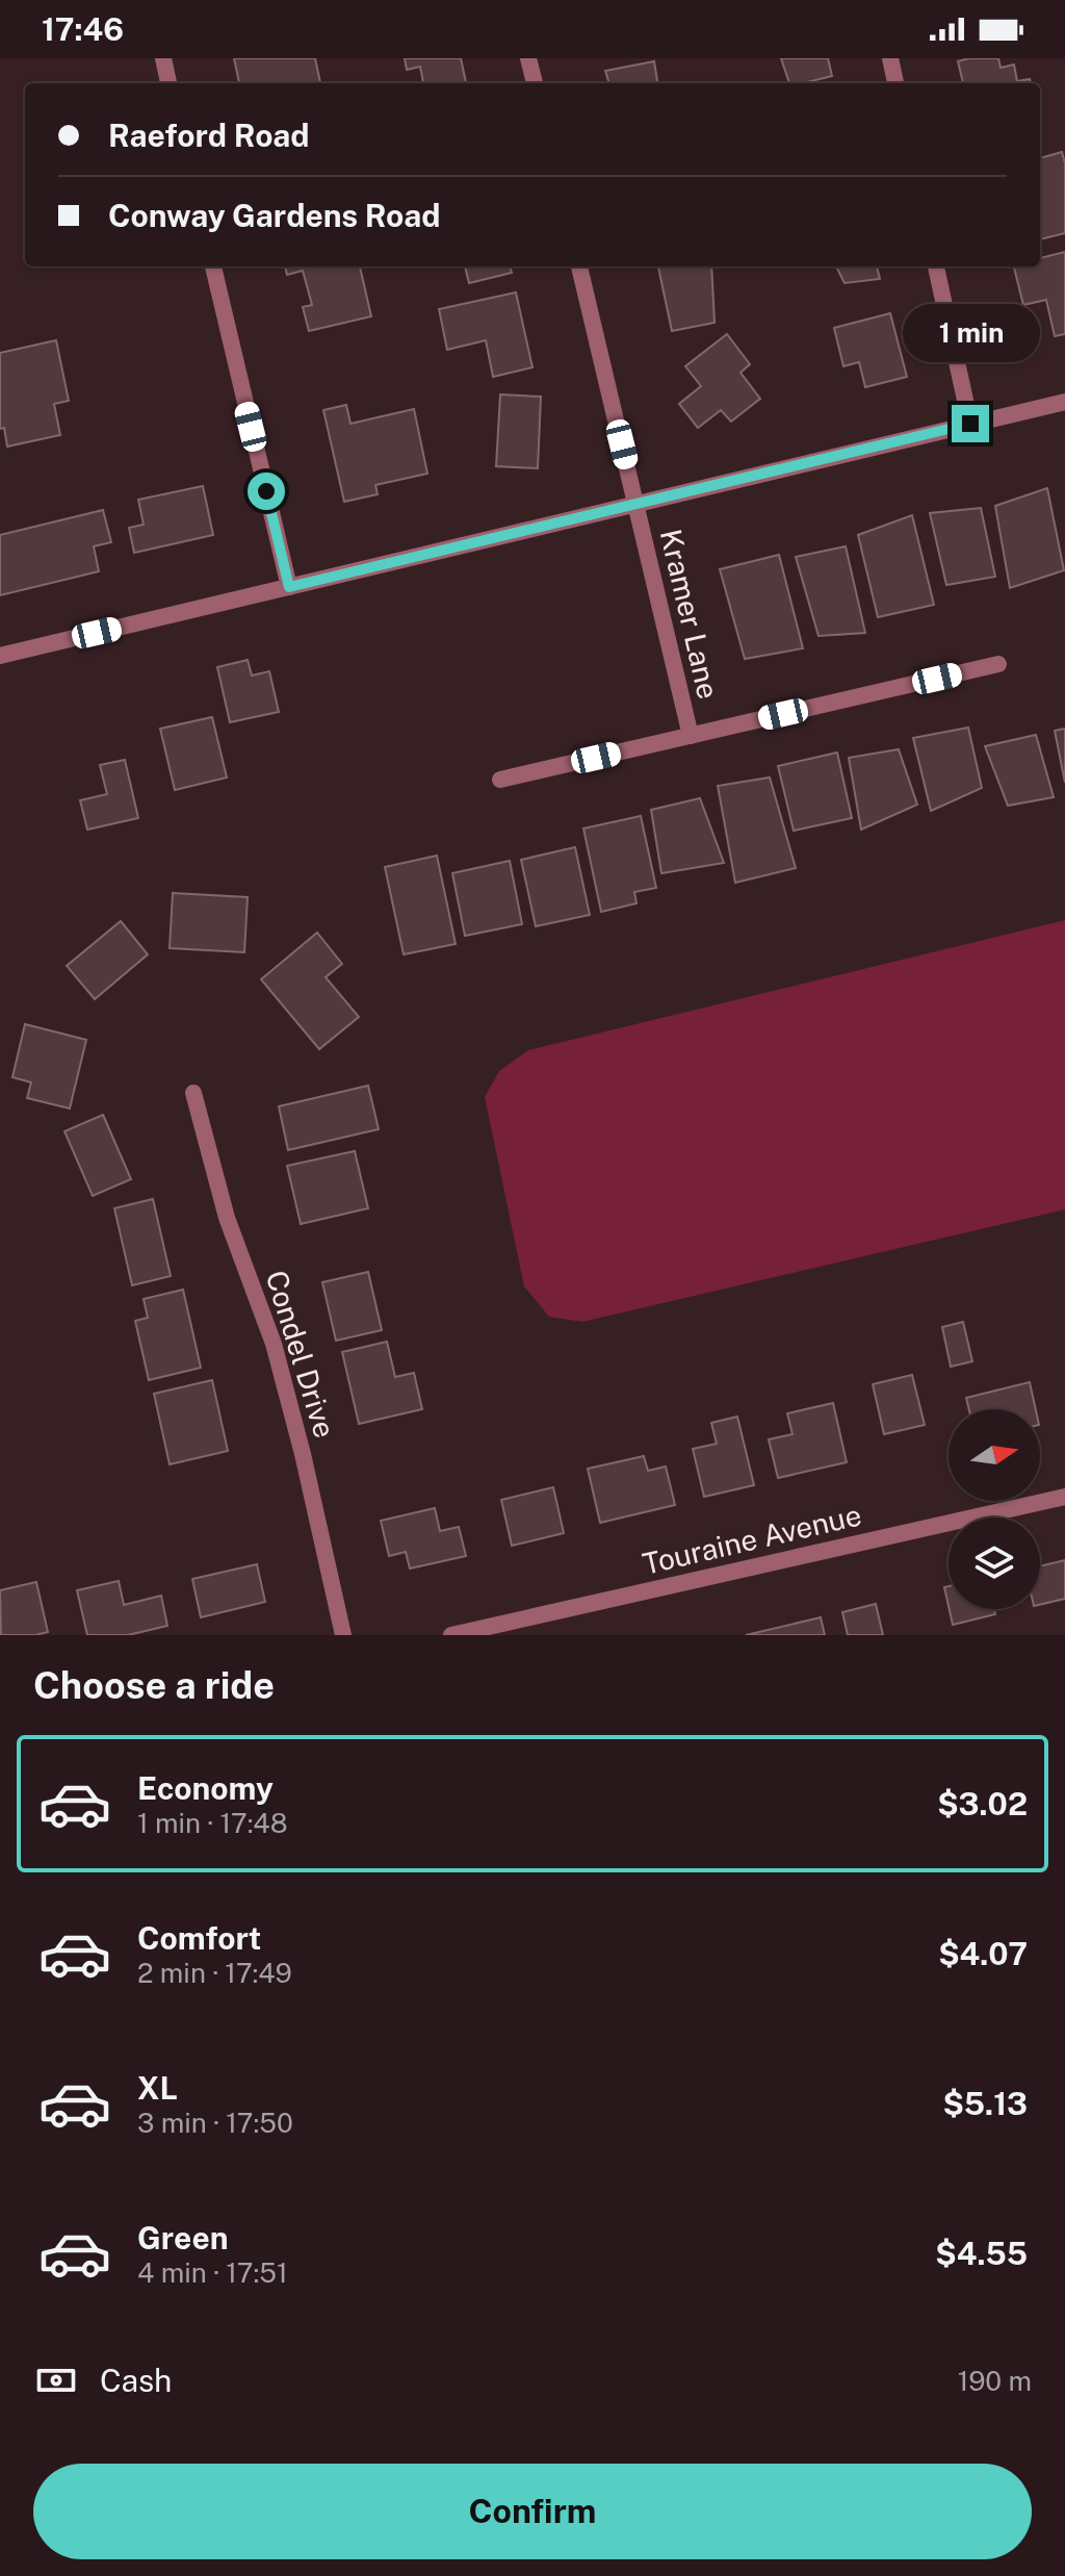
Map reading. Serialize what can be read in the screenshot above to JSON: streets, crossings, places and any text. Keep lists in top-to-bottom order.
{
  "streets": {
    "street": ["Kramer Lane", "Condel Drive", "Touraine Avenue"]
  },
  "north": "right",
  "page": {
    "status": "17:46",
    "banner": ["Raeford Road", "Conway Gardens Road"],
    "bubble": "1 min",
    "heading": "Choose a ride",
    "list": [
      {
        "name": "Economy",
        "note": "1 min · 17:48",
        "value": "$3.02"
      },
      {
        "name": "Comfort",
        "note": "2 min · 17:49",
        "value": "$4.07"
      },
      {
        "name": "XL",
        "note": "3 min · 17:50",
        "value": "$5.13"
      },
      {
        "name": "Green",
        "note": "4 min · 17:51",
        "value": "$4.55"
      }
    ],
    "pay": ["Cash", "190 m"],
    "buttons": "Confirm"
  }
}
